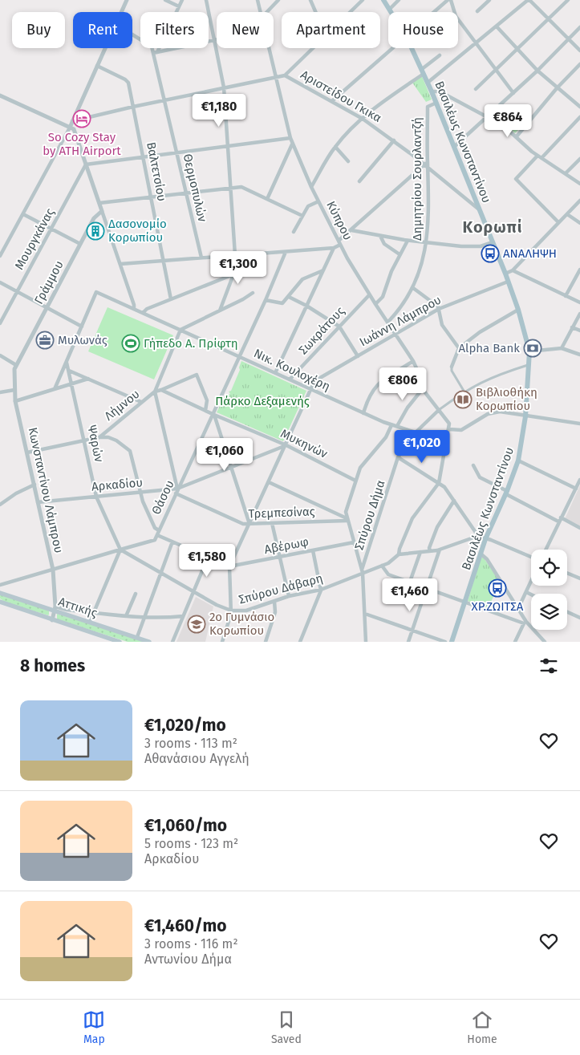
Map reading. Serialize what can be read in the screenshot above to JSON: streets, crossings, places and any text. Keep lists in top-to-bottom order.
{
  "streets": {
    "main road": ["Βασιλέως Κωνσταντίνου", "Αττικής"],
    "street": [
      "Αριστείδου Γκικα",
      "Βαλτετσίου",
      "Δημητρίου Σουρλαντζή",
      "Θερμοπυλών",
      "Κύπρου",
      "Μουργκάνας",
      "Γράμμου",
      "Ιωάννη Λάμπρου",
      "Σωκράτους",
      "Νικ. Κουλοχέρη",
      "Λήμνου",
      "Ψαρών",
      "Μυκηνών",
      "Αρκαδίου",
      "Κωνσταντίνου Λάμπρου",
      "Θάσου",
      "Τρεμπεσίνας",
      "Σπύρου Δήμα",
      "Αβέρωφ",
      "Σπύρου Δάβαρη"
    ]
  },
  "crossings": [
    ["Αριστείδου Γκικα", "Βασιλέως Κωνσταντίνου"],
    ["Αριστείδου Γκικα", "Βαλτετσίου"],
    ["Αριστείδου Γκικα", "Δημητρίου Σουρλαντζή"],
    ["Αριστείδου Γκικα", "Θερμοπυλών"],
    ["Αριστείδου Γκικα", "Κύπρου"],
    ["Βασιλέως Κωνσταντίνου", "Δημητρίου Σουρλαντζή"],
    ["Βασιλέως Κωνσταντίνου", "Ιωάννη Λάμπρου"],
    ["Δημητρίου Σουρλαντζή", "Κύπρου"],
    ["Κύπρου", "Ιωάννη Λάμπρου"],
    ["Κύπρου", "Σωκράτους"],
    ["Κύπρου", "Σπύρου Δήμα"],
    ["Γράμμου", "Κωνσταντίνου Λάμπρου"],
    ["Ιωάννη Λάμπρου", "Νικ. Κουλοχέρη"],
    ["Σωκράτους", "Νικ. Κουλοχέρη"],
    ["Νικ. Κουλοχέρη", "Θάσου"],
    ["Νικ. Κουλοχέρη", "Σπύρου Δήμα"],
    ["Λήμνου", "Αρκαδίου"],
    ["Λήμνου", "Θάσου"],
    ["Ψαρών", "Αρκαδίου"],
    ["Ψαρών", "Σπύρου Δάβαρη"],
    ["Μυκηνών", "Αρκαδίου"],
    ["Μυκηνών", "Θάσου"],
    ["Αρκαδίου", "Κωνσταντίνου Λάμπρου"],
    ["Αρκαδίου", "Θάσου"],
    ["Κωνσταντίνου Λάμπρου", "Αττικής"],
    ["Θάσου", "Τρεμπεσίνας"],
    ["Σπύρου Δήμα", "Σπύρου Δάβαρη"]
  ],
  "districts": ["Κορωπί"],
  "parks": ["Πάρκο Δεξαμενής"],
  "places": {
    "hotel": ["So Cozy Stay by ATH Airport"],
    "building": ["Δασονομίο Κορωπίου"],
    "bus stop": ["ΑΝΑΛΗΨΗ", "ΧΡ.ΖΩΙΤΣΑ"],
    "office": ["Μυλωνάς"],
    "sports": ["Γήπεδο Α. Πρίφτη"],
    "bank": ["Alpha Bank"],
    "library": ["Βιβλιοθήκη Κορωπίου"],
    "school or university": ["2ο Γυμνάσιο Κορωπίου"]
  },
  "page": {
    "chip": [
      "Buy",
      "Rent",
      "Filters",
      "New",
      "Apartment",
      "House"
    ],
    "price": [
      "€1,180",
      "€864",
      "€1,300",
      "€806",
      "€1,020",
      "€1,060",
      "€1,580",
      "€1,460"
    ],
    "heading": "8 homes",
    "list": [
      {
        "name": "€1,020/mo",
        "note": "3 rooms · 113 m² · Αθανάσιου Αγγελή"
      },
      {
        "name": "€1,060/mo",
        "note": "5 rooms · 123 m² · Αρκαδίου"
      },
      {
        "name": "€1,460/mo",
        "note": "3 rooms · 116 m² · Αντωνίου Δήμα"
      }
    ],
    "tabs": ["Map", "Saved", "Home"]
  }
}
